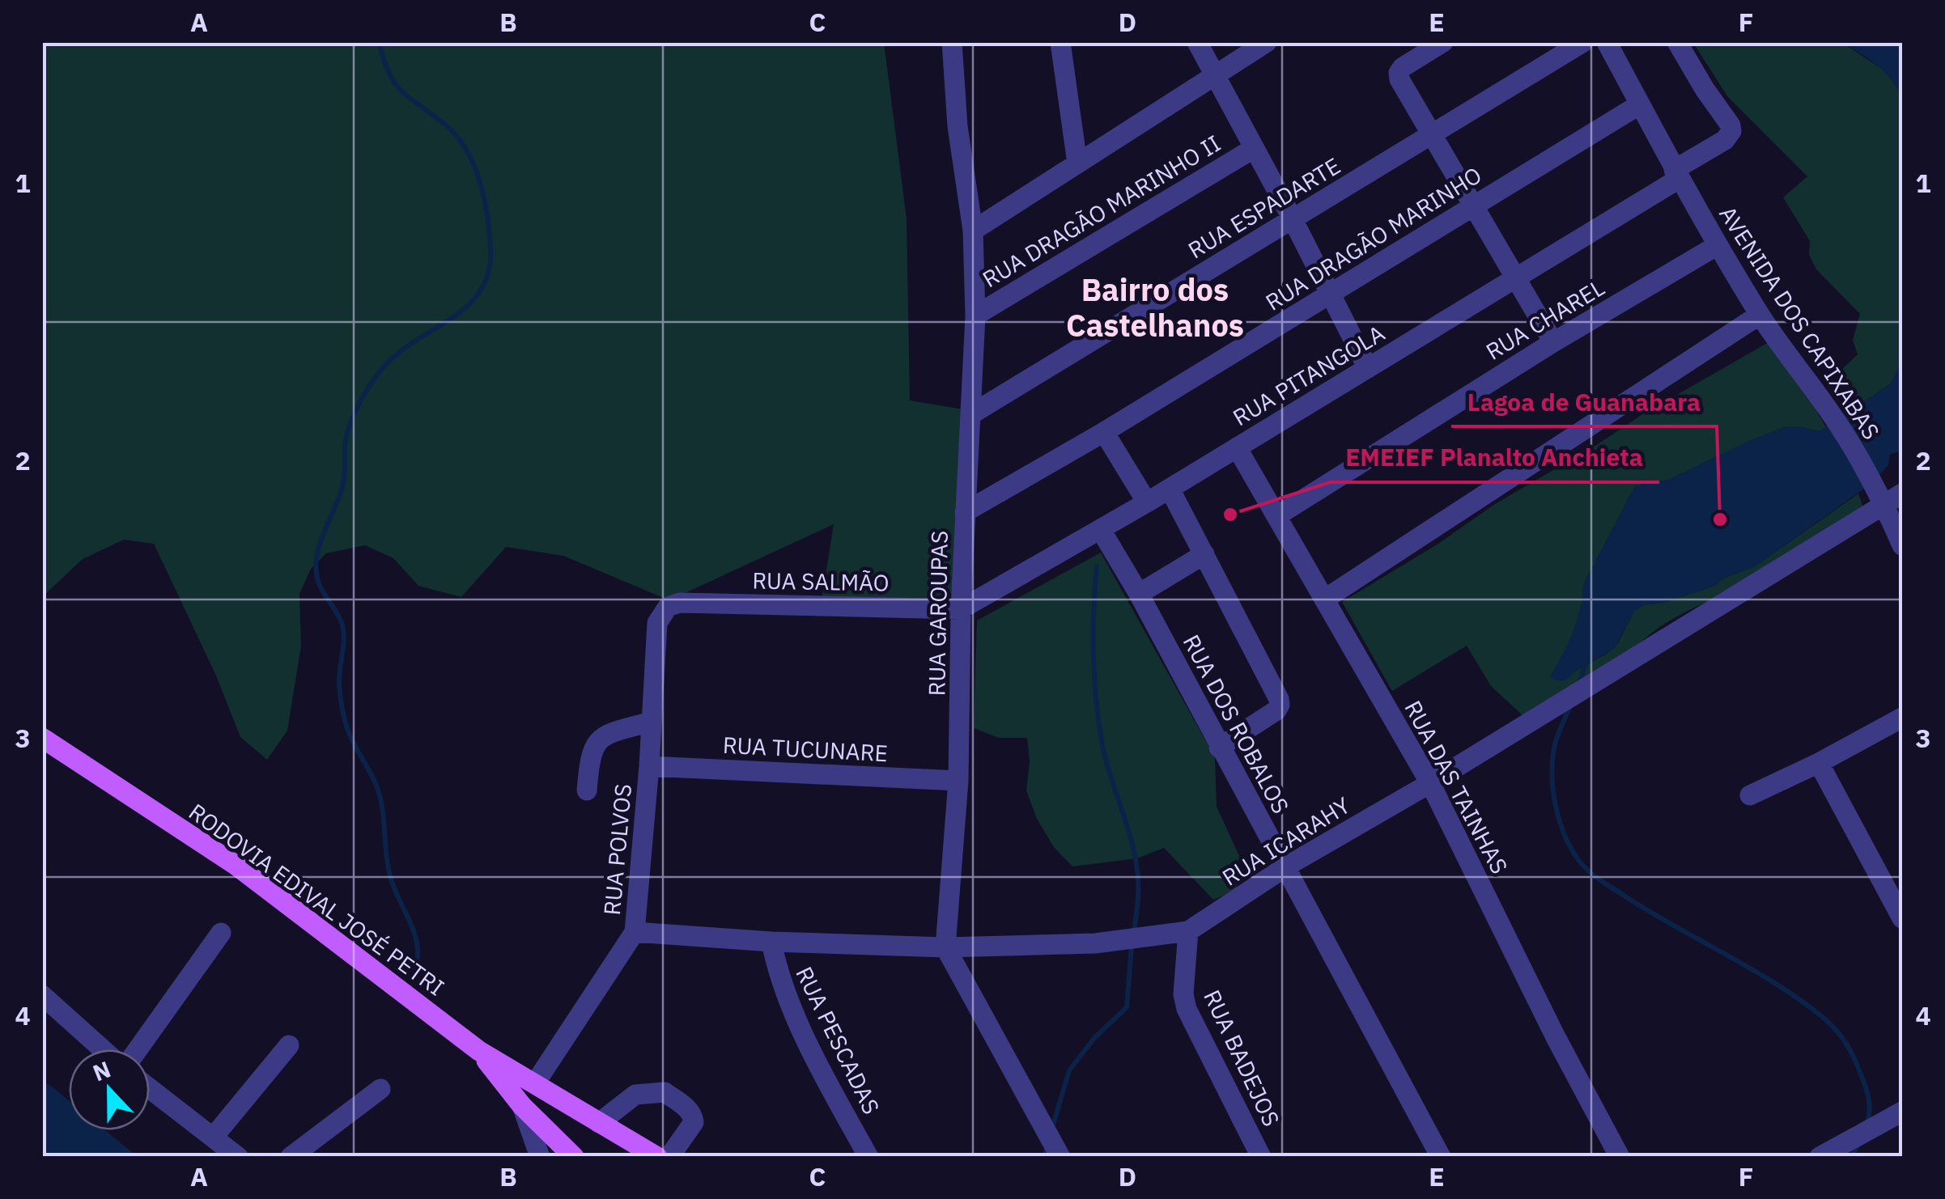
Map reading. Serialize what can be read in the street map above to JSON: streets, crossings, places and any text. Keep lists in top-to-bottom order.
{
  "streets": {
    "main road": ["RODOVIA EDIVAL JOSÉ PETRI"],
    "street": [
      "RUA ESPADARTE",
      "RUA DRAGÃO MARINHO II",
      "RUA DRAGÃO MARINHO",
      "RUA CHAREL",
      "AVENIDA DOS CAPIXABAS",
      "RUA PITANGOLA",
      "RUA SALMÃO",
      "RUA GAROUPAS",
      "RUA DOS ROBALOS",
      "RUA TUCUNARE",
      "RUA DAS TAINHAS",
      "RUA ICARAHY",
      "RUA POLVOS",
      "RUA PESCADAS",
      "RUA BADEJOS"
    ]
  },
  "crossings": [
    ["RUA ESPADARTE", "RUA GAROUPAS"],
    ["RUA DRAGÃO MARINHO II", "RUA GAROUPAS"],
    ["RUA DRAGÃO MARINHO", "AVENIDA DOS CAPIXABAS"],
    ["RUA DRAGÃO MARINHO", "RUA GAROUPAS"],
    ["RUA CHAREL", "AVENIDA DOS CAPIXABAS"],
    ["RUA CHAREL", "RUA DAS TAINHAS"],
    ["AVENIDA DOS CAPIXABAS", "RUA PITANGOLA"],
    ["AVENIDA DOS CAPIXABAS", "RUA ICARAHY"],
    ["RUA PITANGOLA", "RUA SALMÃO"],
    ["RUA PITANGOLA", "RUA GAROUPAS"],
    ["RUA PITANGOLA", "RUA DOS ROBALOS"],
    ["RUA PITANGOLA", "RUA DAS TAINHAS"],
    ["RUA SALMÃO", "RUA GAROUPAS"],
    ["RUA SALMÃO", "RUA POLVOS"],
    ["RUA GAROUPAS", "RUA TUCUNARE"],
    ["RUA GAROUPAS", "RUA ICARAHY"],
    ["RUA DOS ROBALOS", "RUA ICARAHY"],
    ["RUA TUCUNARE", "RUA POLVOS"],
    ["RUA DAS TAINHAS", "RUA ICARAHY"],
    ["RUA ICARAHY", "RUA POLVOS"],
    ["RUA ICARAHY", "RUA PESCADAS"],
    ["RUA ICARAHY", "RUA BADEJOS"]
  ],
  "districts": ["Bairro dos Castelhanos"],
  "places": ["EMEIEF Planalto Anchieta", "Lagoa de Guanabara"],
  "north": "top",
  "grid": {
    "columns": [
      "A",
      "B",
      "C",
      "D",
      "E",
      "F"
    ],
    "rows": [
      "1",
      "2",
      "3",
      "4"
    ]
  }
}
